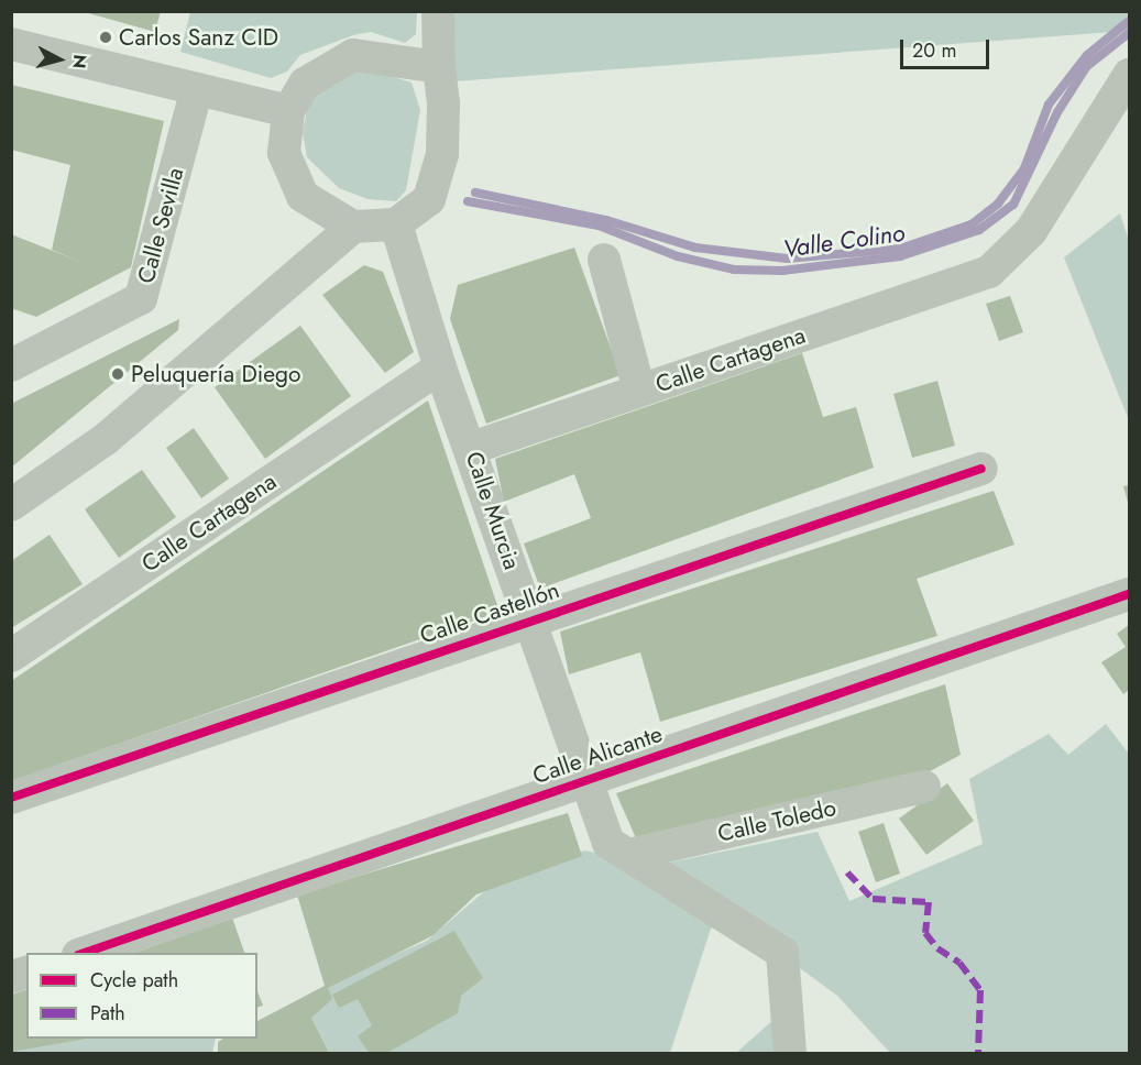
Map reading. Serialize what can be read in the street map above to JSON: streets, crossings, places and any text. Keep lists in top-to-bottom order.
{
  "streets": {
    "street": [
      "Calle Sevilla",
      "Calle Cartagena",
      "Calle Murcia",
      "Calle Castellón",
      "Calle Alicante",
      "Calle Toledo"
    ]
  },
  "crossings": [
    ["Calle Cartagena", "Calle Murcia"],
    ["Calle Murcia", "Calle Castellón"],
    ["Calle Murcia", "Calle Alicante"],
    ["Calle Murcia", "Calle Toledo"]
  ],
  "water": ["Valle Colino"],
  "places": ["Carlos Sanz CID", "Peluquería Diego"],
  "legend": ["Cycle path", "Path"],
  "scale_bar": "20 m",
  "north": "right"
}
